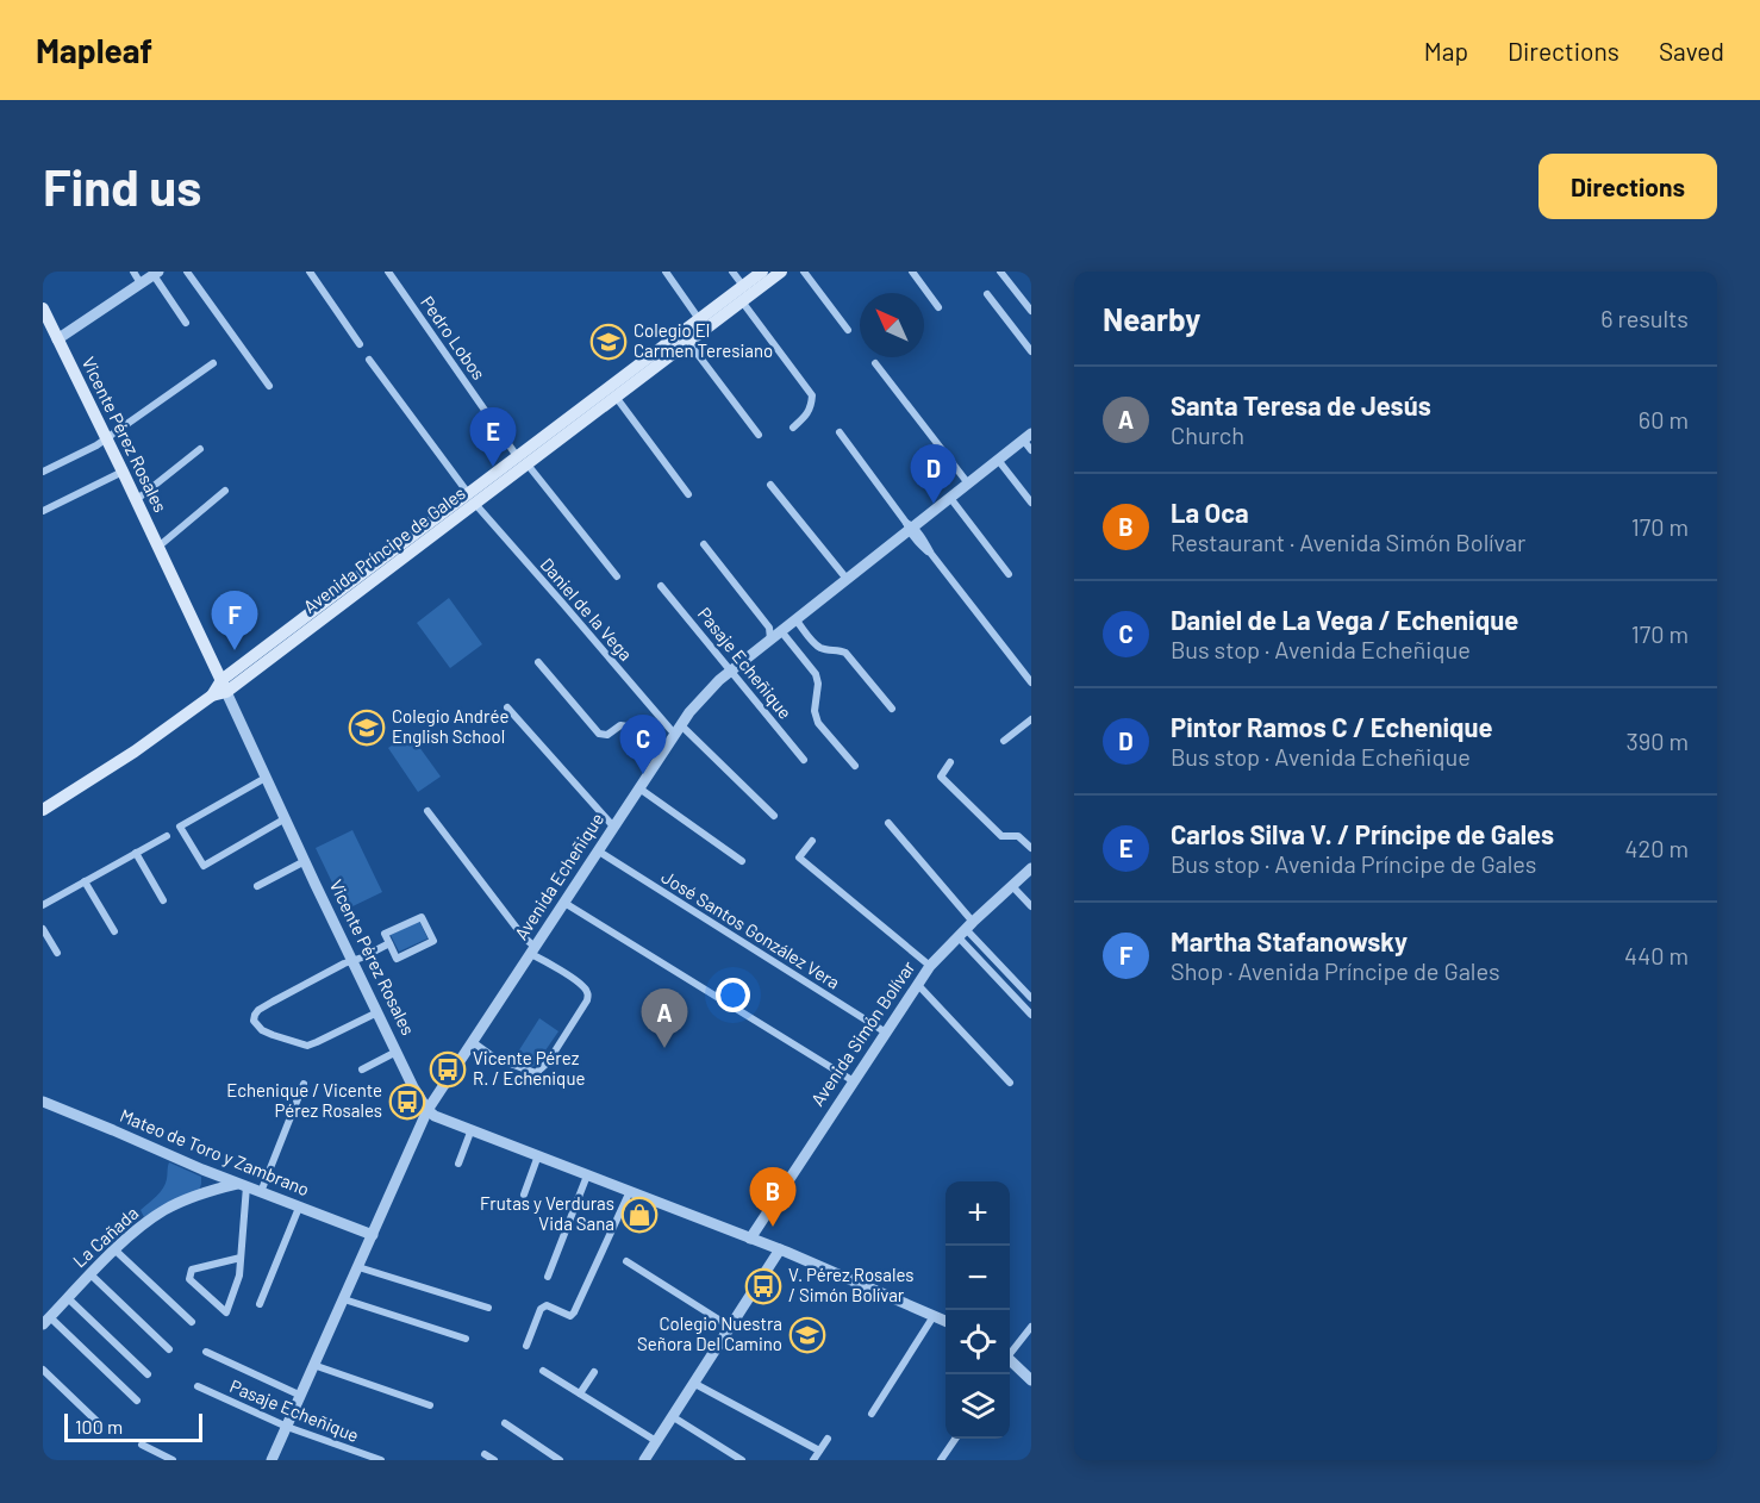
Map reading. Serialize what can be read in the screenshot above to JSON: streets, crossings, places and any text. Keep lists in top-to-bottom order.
{
  "streets": {
    "main road": ["Vicente Pérez Rosales", "Avenida Príncipe de Gales"],
    "street": [
      "Pedro Lobos",
      "Daniel de la Vega",
      "Pasaje Echeñique",
      "Avenida Echeñique",
      "José Santos González Vera",
      "Avenida Simón Bolívar",
      "Mateo de Toro y Zambrano",
      "La Cañada"
    ]
  },
  "crossings": [
    ["Pedro Lobos", "Avenida Príncipe de Gales"],
    ["Vicente Pérez Rosales", "Avenida Príncipe de Gales"],
    ["Vicente Pérez Rosales", "Avenida Echeñique"],
    ["Avenida Príncipe de Gales", "Daniel de la Vega"],
    ["Daniel de la Vega", "Avenida Echeñique"],
    ["Pasaje Echeñique", "Avenida Echeñique"],
    ["Avenida Echeñique", "José Santos González Vera"],
    ["Avenida Echeñique", "Mateo de Toro y Zambrano"],
    ["José Santos González Vera", "Avenida Simón Bolívar"],
    ["Mateo de Toro y Zambrano", "La Cañada"]
  ],
  "places": {
    "school or university": ["Colegio El Carmen Teresiano", "Colegio Andrée English School", "Colegio Nuestra Señora Del Camino"],
    "bus stop": ["Vicente Pérez R. / Echenique", "Echenique / Vicente Pérez Rosales", "V. Pérez Rosales / Simón Bolívar"],
    "shop": ["Frutas y Verduras Vida Sana"]
  },
  "scale_bar": "100 m",
  "north": "top left",
  "page": {
    "header": "Mapleaf",
    "nav": ["Map", "Directions", "Saved"],
    "buttons": "Directions",
    "title": "Find us",
    "heading": ["Nearby", "6 results"],
    "list": [
      {
        "mark": "A",
        "name": "Santa Teresa de Jesús",
        "note": "Church",
        "value": "60 m"
      },
      {
        "mark": "B",
        "name": "La Oca",
        "note": "Restaurant · Avenida Simón Bolívar",
        "value": "170 m"
      },
      {
        "mark": "C",
        "name": "Daniel de La Vega / Echenique",
        "note": "Bus stop · Avenida Echeñique",
        "value": "170 m"
      },
      {
        "mark": "D",
        "name": "Pintor Ramos C / Echenique",
        "note": "Bus stop · Avenida Echeñique",
        "value": "390 m"
      },
      {
        "mark": "E",
        "name": "Carlos Silva V. / Príncipe de Gales",
        "note": "Bus stop · Avenida Príncipe de Gales",
        "value": "420 m"
      },
      {
        "mark": "F",
        "name": "Martha Stafanowsky",
        "note": "Shop · Avenida Príncipe de Gales",
        "value": "440 m"
      }
    ],
    "pins": [
      "E",
      "D",
      "F",
      "C",
      "A",
      "B"
    ],
    "map_buttons": ["+", "−"],
    "scale": "100 m"
  }
}
